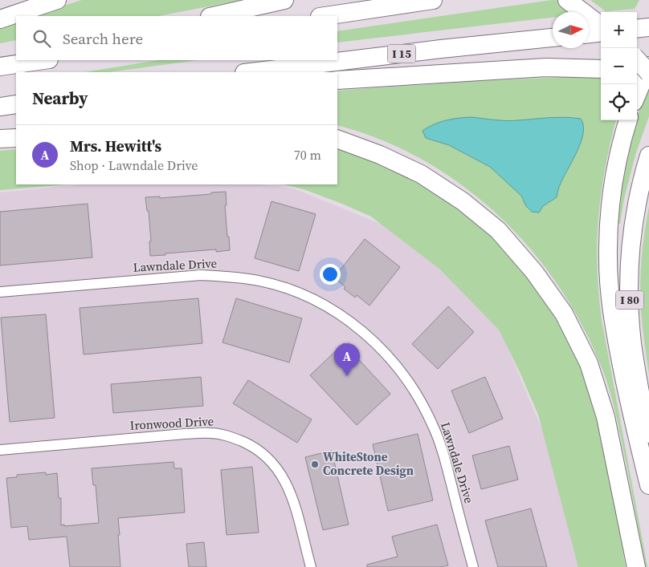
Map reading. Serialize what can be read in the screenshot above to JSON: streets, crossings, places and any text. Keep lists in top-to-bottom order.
{
  "streets": {
    "highway": ["I 15", "I 80"],
    "street": ["Lawndale Drive", "Ironwood Drive"]
  },
  "places": ["WhiteStone Concrete Design"],
  "north": "right",
  "page": {
    "map_buttons": ["+", "−"],
    "search": "Search here",
    "heading": "Nearby",
    "list": [
      {
        "mark": "A",
        "name": "Mrs. Hewitt's",
        "note": "Shop · Lawndale Drive",
        "value": "70 m"
      }
    ],
    "pins": "A"
  }
}
